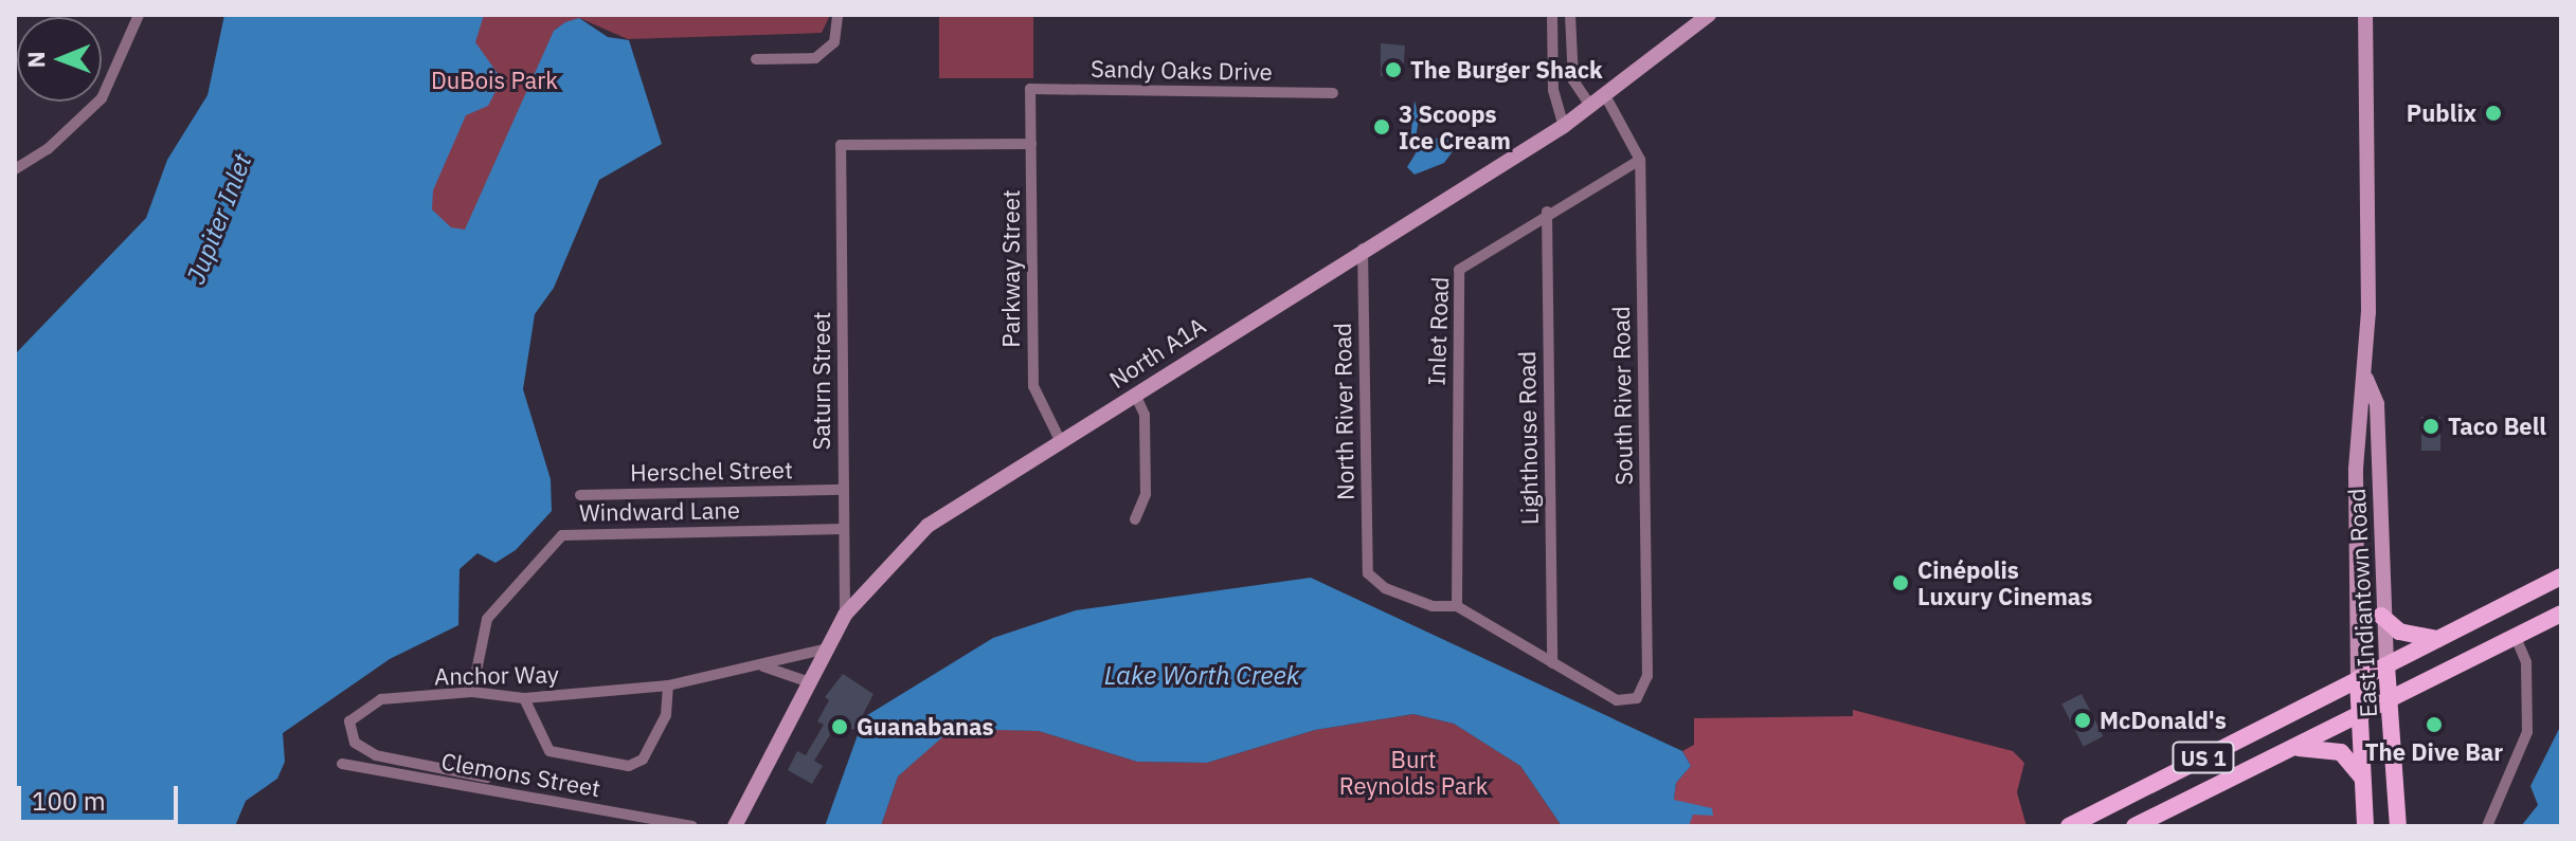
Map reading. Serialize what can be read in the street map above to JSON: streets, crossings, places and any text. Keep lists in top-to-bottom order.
{
  "streets": {
    "main road": ["East Indiantown Road", "US 1"],
    "street": [
      "Sandy Oaks Drive",
      "Parkway Street",
      "Inlet Road",
      "North A1A",
      "Saturn Street",
      "South River Road",
      "North River Road",
      "Lighthouse Road",
      "Herschel Street",
      "Windward Lane",
      "Anchor Way",
      "Clemons Street"
    ]
  },
  "crossings": [
    ["Sandy Oaks Drive", "Parkway Street"],
    ["Parkway Street", "North A1A"],
    ["Parkway Street", "Saturn Street"],
    ["Inlet Road", "South River Road"],
    ["Inlet Road", "North River Road"],
    ["Inlet Road", "Lighthouse Road"],
    ["North A1A", "Saturn Street"],
    ["North A1A", "South River Road"],
    ["North A1A", "North River Road"],
    ["North A1A", "Anchor Way"],
    ["Saturn Street", "Herschel Street"],
    ["Saturn Street", "Windward Lane"],
    ["South River Road", "Lighthouse Road"],
    ["Windward Lane", "Anchor Way"],
    ["East Indiantown Road", "US 1"]
  ],
  "water": ["Jupiter Inlet", "Lake Worth Creek"],
  "parks": ["DuBois Park", "Burt Reynolds Park"],
  "places": [
    "The Burger Shack",
    "Publix",
    "3 Scoops Ice Cream",
    "Taco Bell",
    "Cinépolis Luxury Cinemas",
    "McDonald's",
    "The Dive Bar",
    "Guanabanas"
  ],
  "scale_bar": "100 m",
  "north": "left"
}
